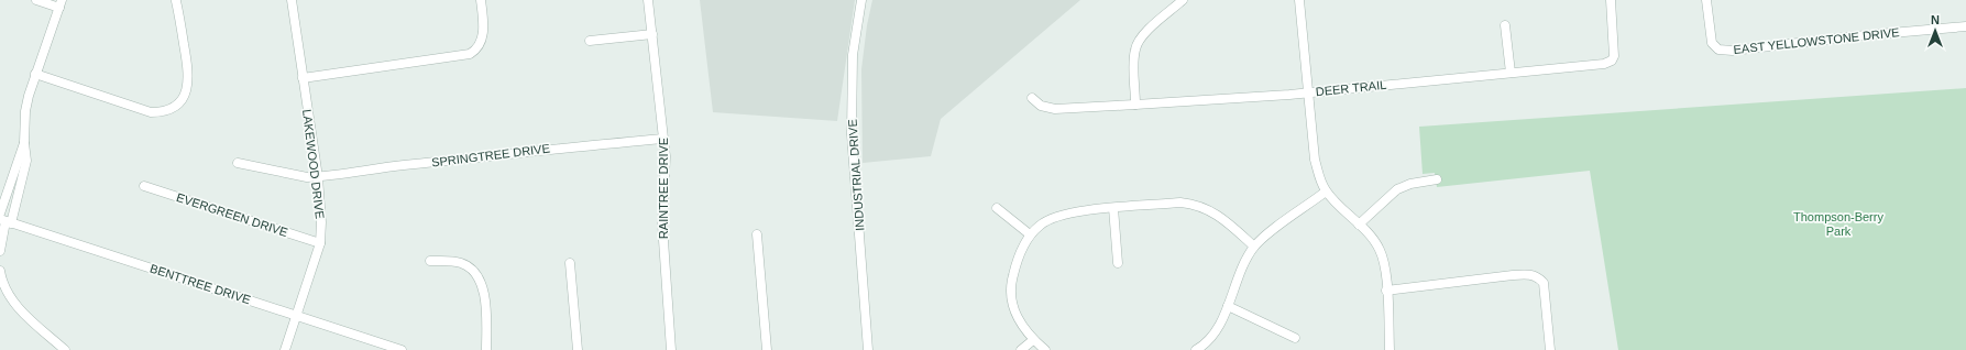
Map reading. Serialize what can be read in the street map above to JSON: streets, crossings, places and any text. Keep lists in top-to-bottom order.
{
  "streets": {
    "street": [
      "EAST YELLOWSTONE DRIVE",
      "DEER TRAIL",
      "SPRINGTREE DRIVE",
      "LAKEWOOD DRIVE",
      "INDUSTRIAL DRIVE",
      "RAINTREE DRIVE",
      "EVERGREEN DRIVE",
      "BENTTREE DRIVE"
    ]
  },
  "crossings": [
    ["SPRINGTREE DRIVE", "LAKEWOOD DRIVE"],
    ["SPRINGTREE DRIVE", "RAINTREE DRIVE"],
    ["LAKEWOOD DRIVE", "EVERGREEN DRIVE"],
    ["LAKEWOOD DRIVE", "BENTTREE DRIVE"]
  ],
  "parks": ["Thompson-Berry Park"],
  "north": "top"
}
